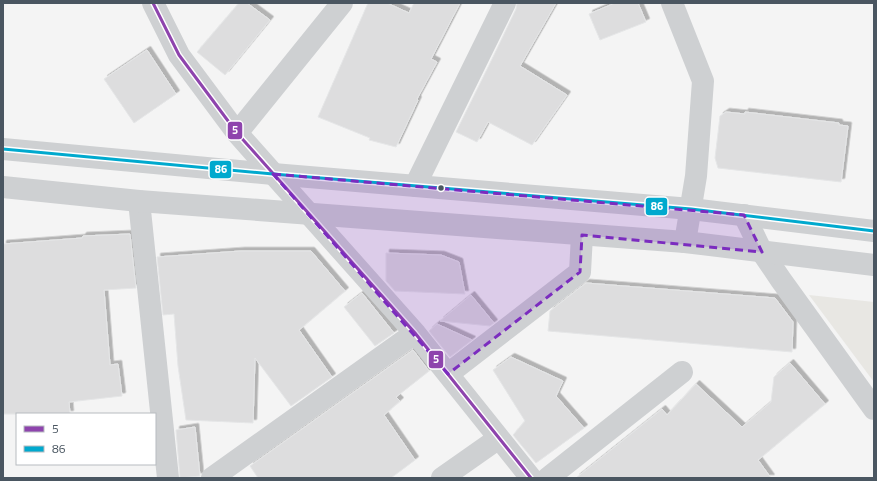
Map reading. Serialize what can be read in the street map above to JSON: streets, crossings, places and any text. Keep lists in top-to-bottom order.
{
  "lines": ["transit line 5", "transit line 86"],
  "legend": ["5", "86"]
}
